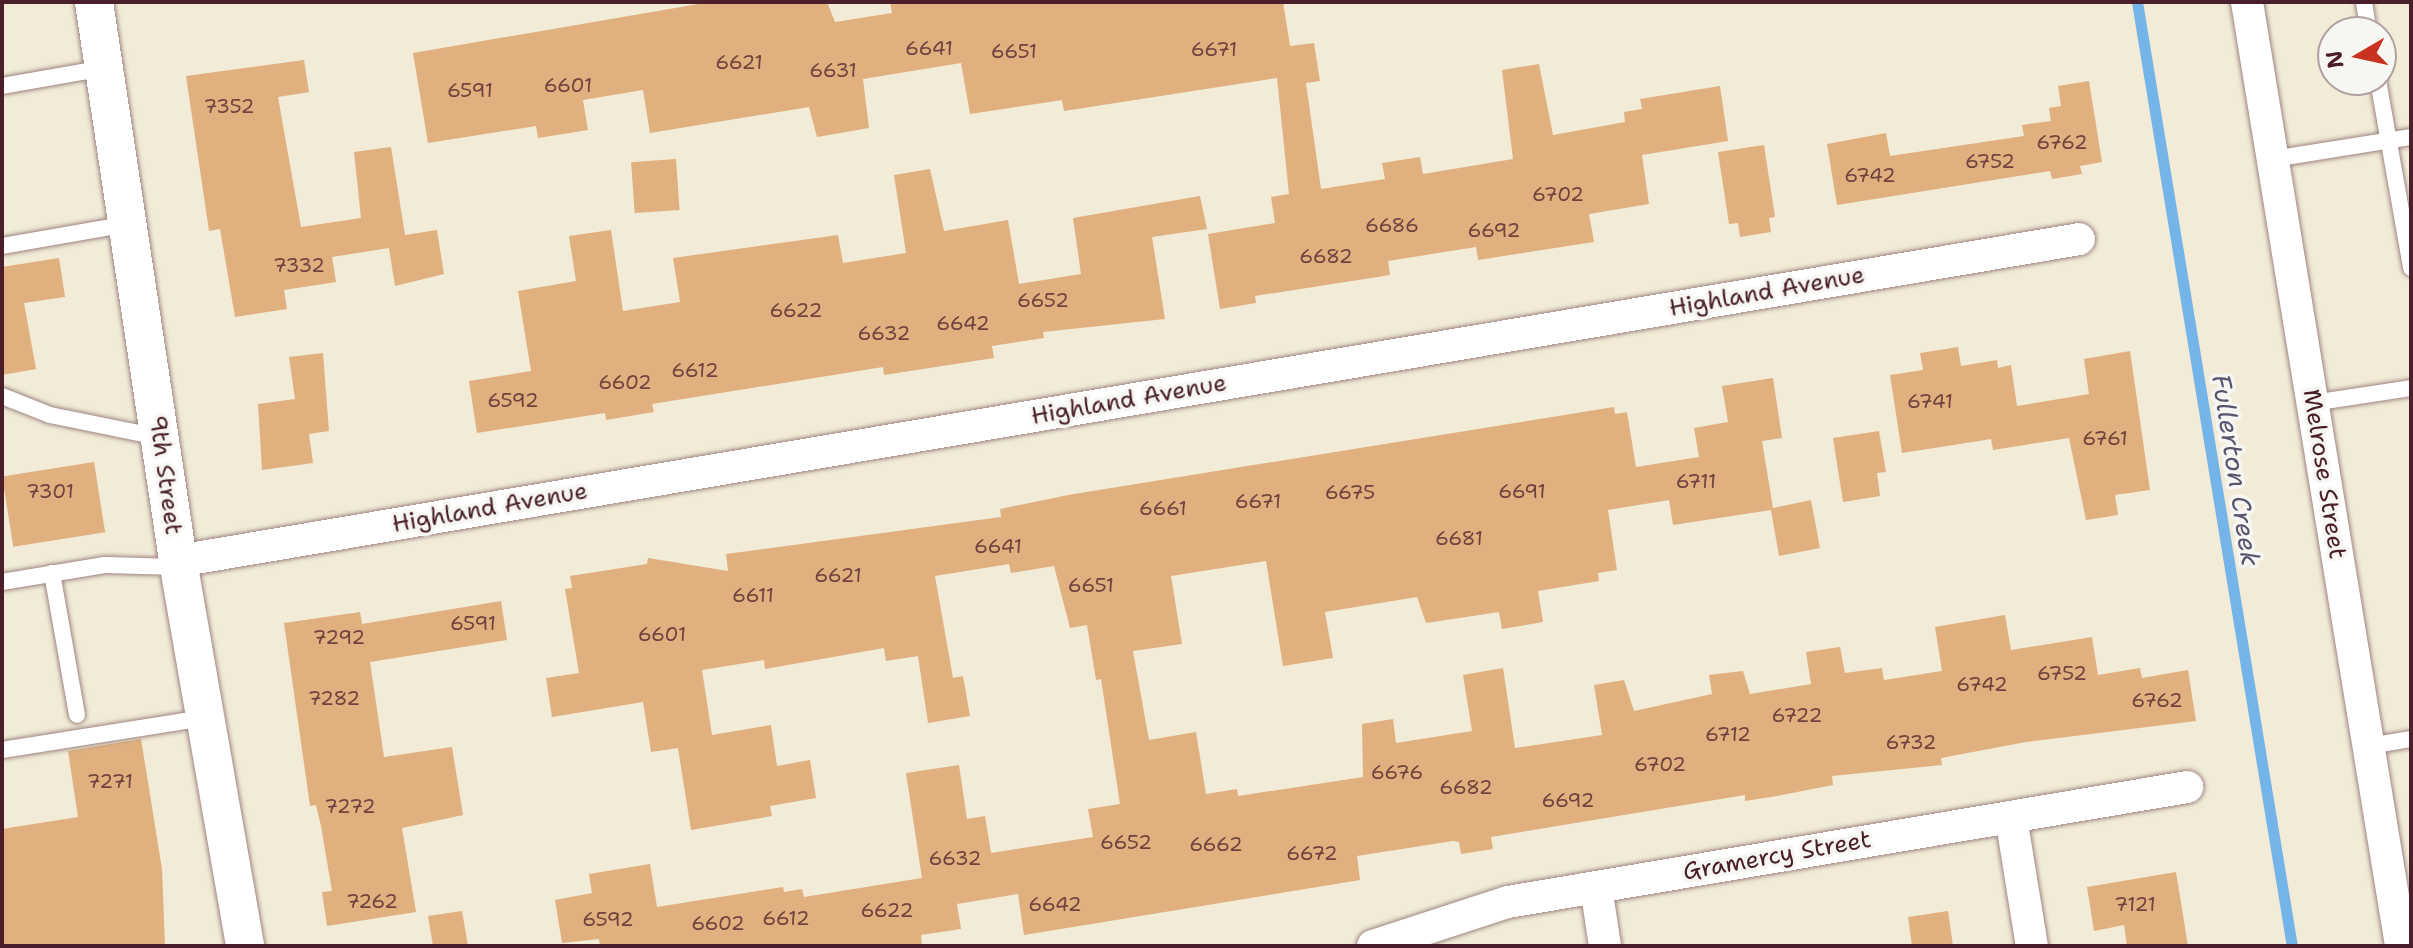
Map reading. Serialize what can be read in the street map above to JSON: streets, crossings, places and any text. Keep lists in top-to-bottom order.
{
  "streets": {
    "street": [
      "Highland Avenue",
      "Melrose Street",
      "9th Street",
      "Gramercy Street"
    ]
  },
  "crossings": [
    ["Highland Avenue", "9th Street"]
  ],
  "water": ["Fullerton Creek"],
  "house_numbers": [
    "6641",
    "6671",
    "6651",
    "6621",
    "6631",
    "6601",
    "6591",
    "7352",
    "6762",
    "6752",
    "6742",
    "6702",
    "6686",
    "6692",
    "6682",
    "7332",
    "6652",
    "6622",
    "6642",
    "6632",
    "6612",
    "6602",
    "6592",
    "6741",
    "6761",
    "6711",
    "7301",
    "6691",
    "6675",
    "6671",
    "6661",
    "6681",
    "6641",
    "6621",
    "6651",
    "6611",
    "6591",
    "6601",
    "7292",
    "6752",
    "6742",
    "7282",
    "6762",
    "6722",
    "6712",
    "6732",
    "6702",
    "6676",
    "7271",
    "6682",
    "6692",
    "7272",
    "6652",
    "6662",
    "6672",
    "6632",
    "7262",
    "6642",
    "7121",
    "6622",
    "6612",
    "6592",
    "6602"
  ],
  "north": "left"
}
